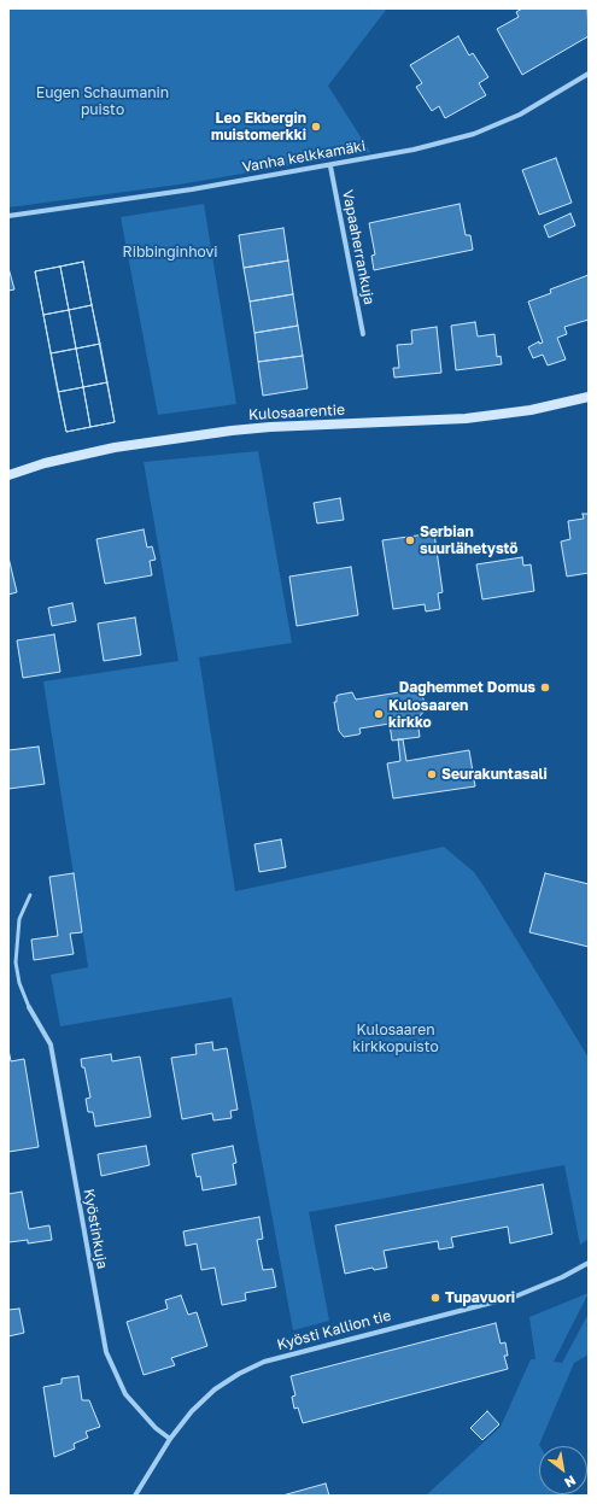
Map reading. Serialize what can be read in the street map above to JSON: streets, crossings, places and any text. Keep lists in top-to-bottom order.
{
  "streets": {
    "street": [
      "Vanha kelkkamäki",
      "Vapaaherrankuja",
      "Kulosaarentie",
      "Kyöstinkuja",
      "Kyösti Kallion tie"
    ]
  },
  "crossings": [
    ["Vanha kelkkamäki", "Vapaaherrankuja"],
    ["Kyöstinkuja", "Kyösti Kallion tie"]
  ],
  "parks": ["Eugen Schaumanin puisto", "Ribbinginhovi", "Kulosaaren kirkkopuisto"],
  "places": [
    "Leo Ekbergin muistomerkki",
    "Serbian suurlähetystö",
    "Daghemmet Domus",
    "Kulosaaren kirkko",
    "Seurakuntasali",
    "Tupavuori"
  ],
  "north": "bottom right"
}
